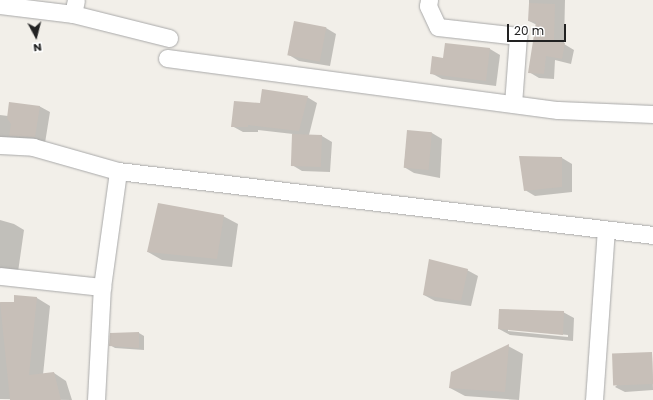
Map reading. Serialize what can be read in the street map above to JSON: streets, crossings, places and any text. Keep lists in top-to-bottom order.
{
  "scale_bar": "20 m",
  "north": "bottom"
}
